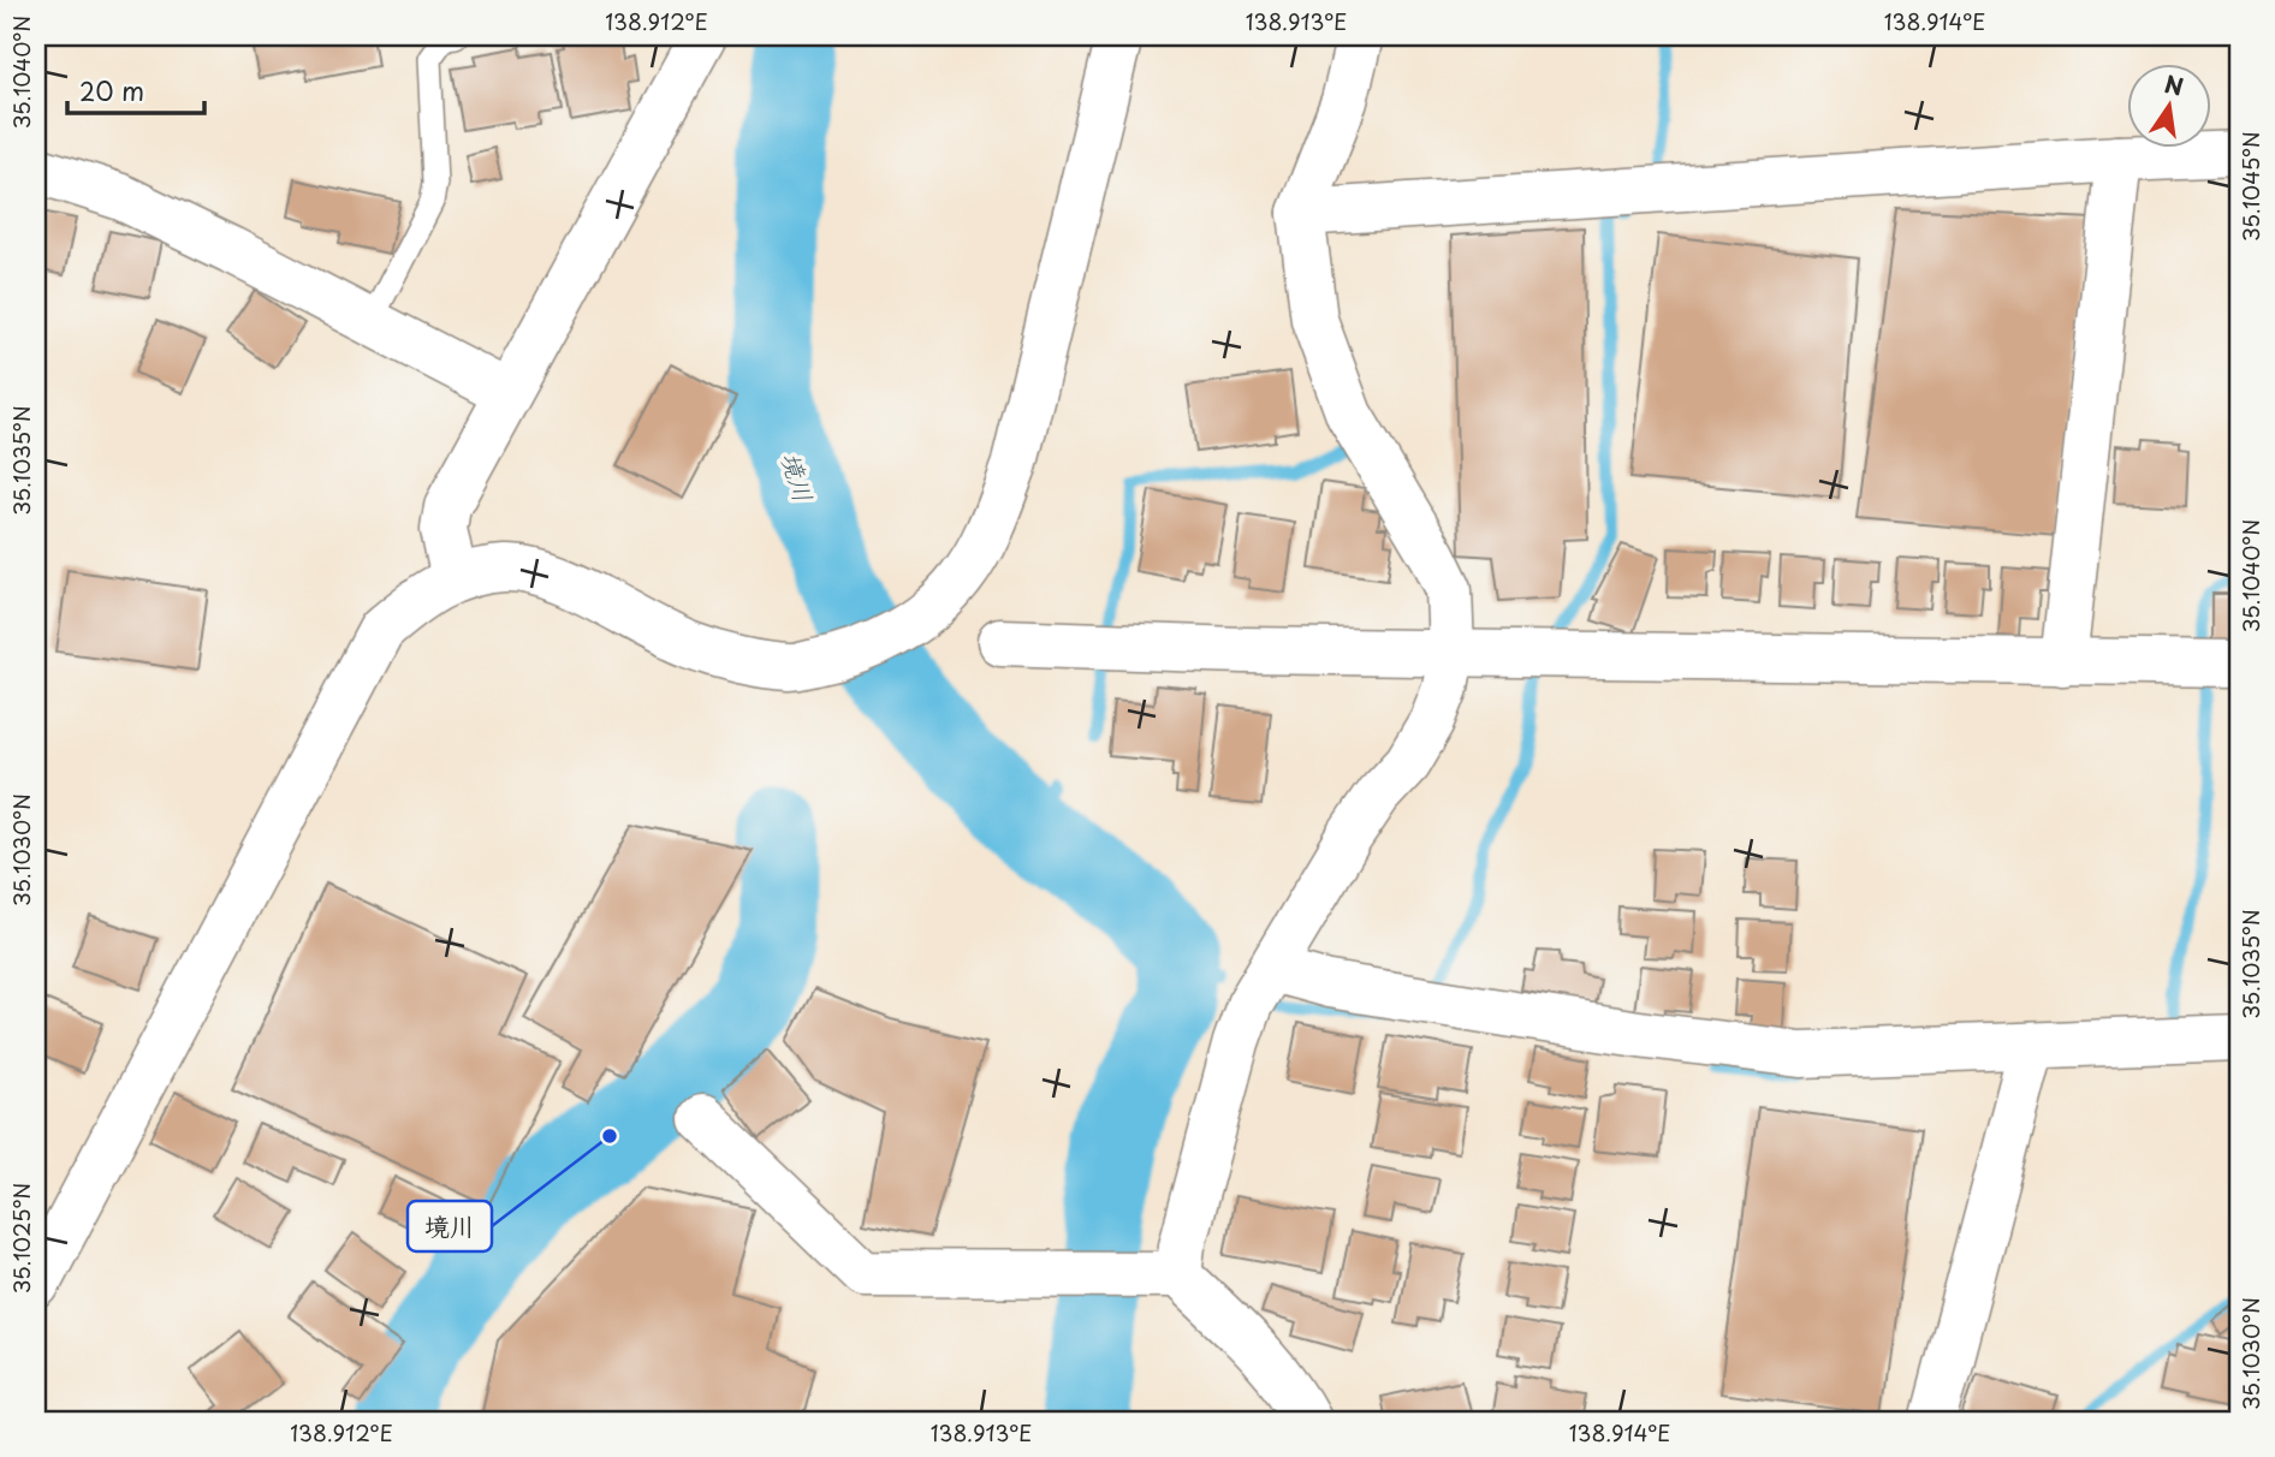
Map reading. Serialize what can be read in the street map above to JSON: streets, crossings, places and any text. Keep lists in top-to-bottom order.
{
  "water": ["境川"],
  "places": ["境川"],
  "scale_bar": "20 m",
  "north": "top",
  "coordinates": [
    "138.912°E",
    "138.913°E",
    "138.914°E",
    "35.1040°N",
    "35.1045°N",
    "35.1035°N",
    "35.1030°N",
    "35.1025°N"
  ]
}
